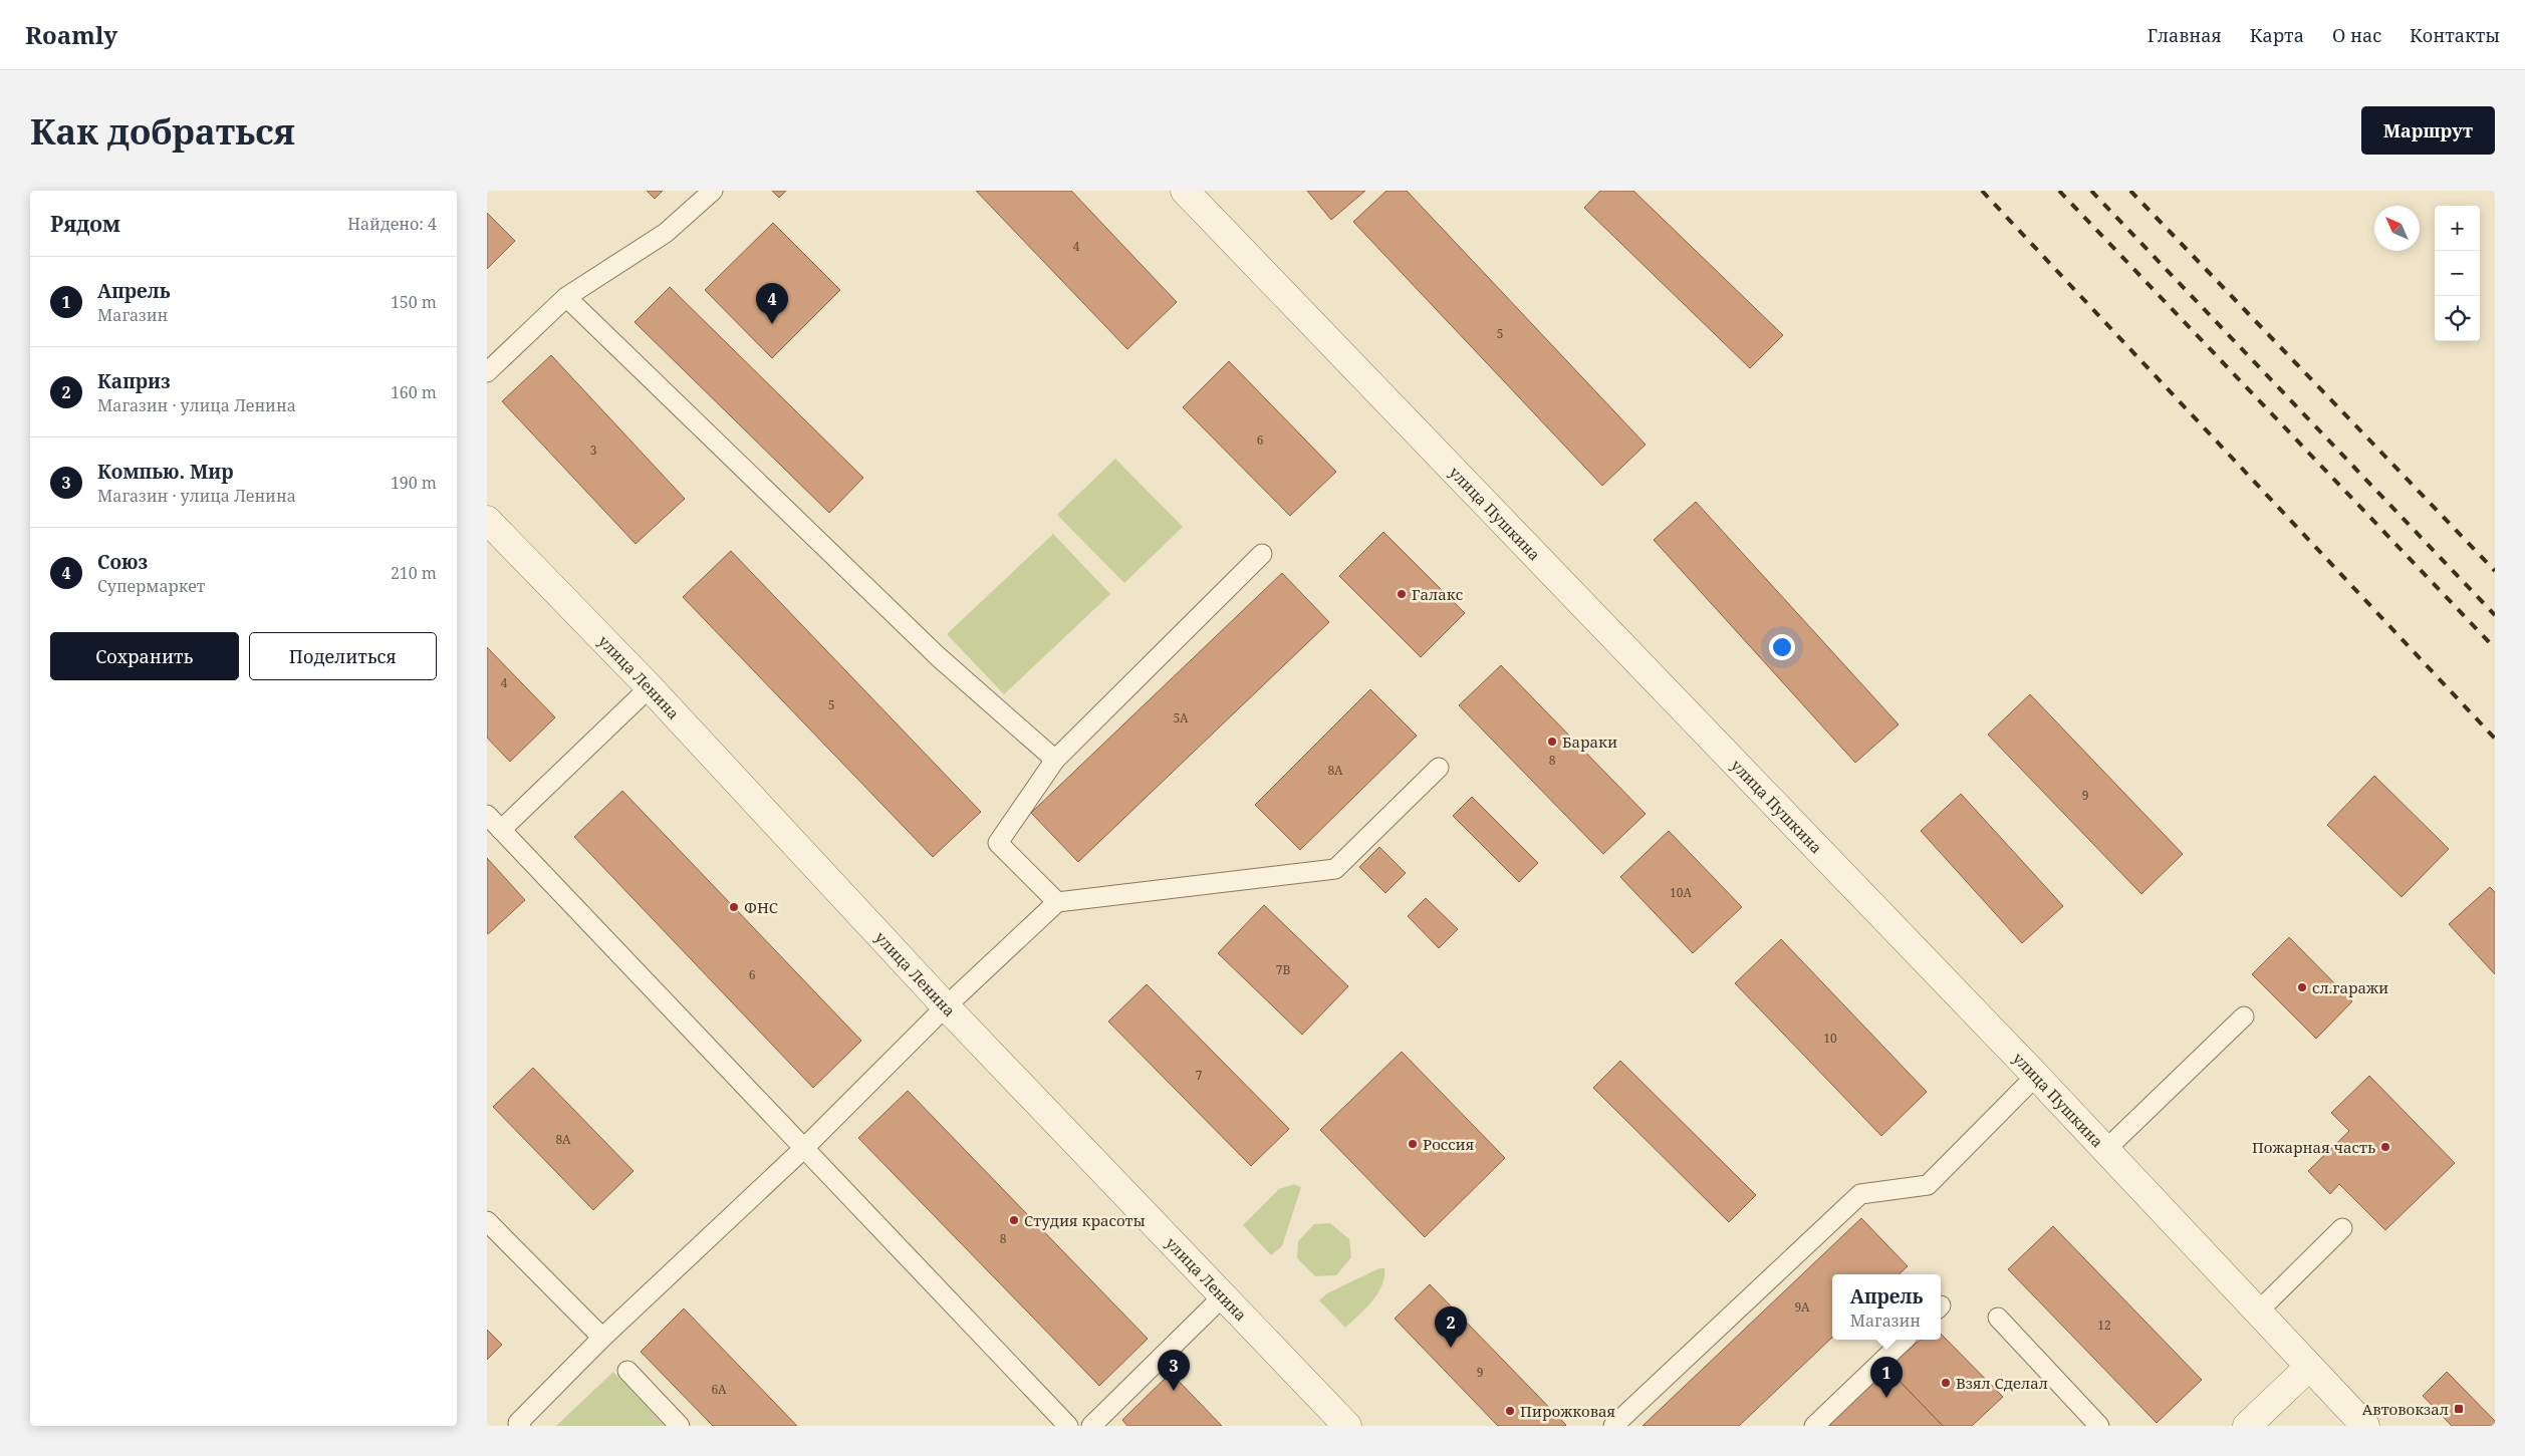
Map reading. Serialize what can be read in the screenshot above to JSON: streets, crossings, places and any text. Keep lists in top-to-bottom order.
{
  "streets": {
    "street": ["улица Пушкина", "улица Ленина"]
  },
  "places": {
    "other": [
      "Галакс",
      "Бараки",
      "ФНС",
      "сл.гаражи",
      "Россия",
      "Пожарная часть",
      "Студия красоты",
      "Взял Сделал",
      "Пирожковая"
    ],
    "transit": ["Автовокзал"]
  },
  "house_numbers": [
    "4",
    "5",
    "6",
    "3",
    "4",
    "5",
    "5А",
    "8",
    "8А",
    "9",
    "10А",
    "7В",
    "6",
    "10",
    "7",
    "8А",
    "8",
    "9А",
    "12",
    "9",
    "6А"
  ],
  "north": "top left",
  "page": {
    "header": "Roamly",
    "nav": [
      "Главная",
      "Карта",
      "О нас",
      "Контакты"
    ],
    "buttons": [
      "Маршрут",
      ["Сохранить", "Поделиться"]
    ],
    "title": "Как добраться",
    "heading": ["Рядом", "Найдено: 4"],
    "map_buttons": ["+", "−"],
    "list": [
      {
        "mark": "1",
        "name": "Апрель",
        "note": "Магазин",
        "value": "150 m"
      },
      {
        "mark": "2",
        "name": "Каприз",
        "note": "Магазин · улица Ленина",
        "value": "160 m"
      },
      {
        "mark": "3",
        "name": "Компью. Мир",
        "note": "Магазин · улица Ленина",
        "value": "190 m"
      },
      {
        "mark": "4",
        "name": "Союз",
        "note": "Супермаркет",
        "value": "210 m"
      }
    ],
    "pins": [
      "4",
      "2",
      "3",
      "1"
    ],
    "popup": ["Апрель", "Магазин"]
  }
}
